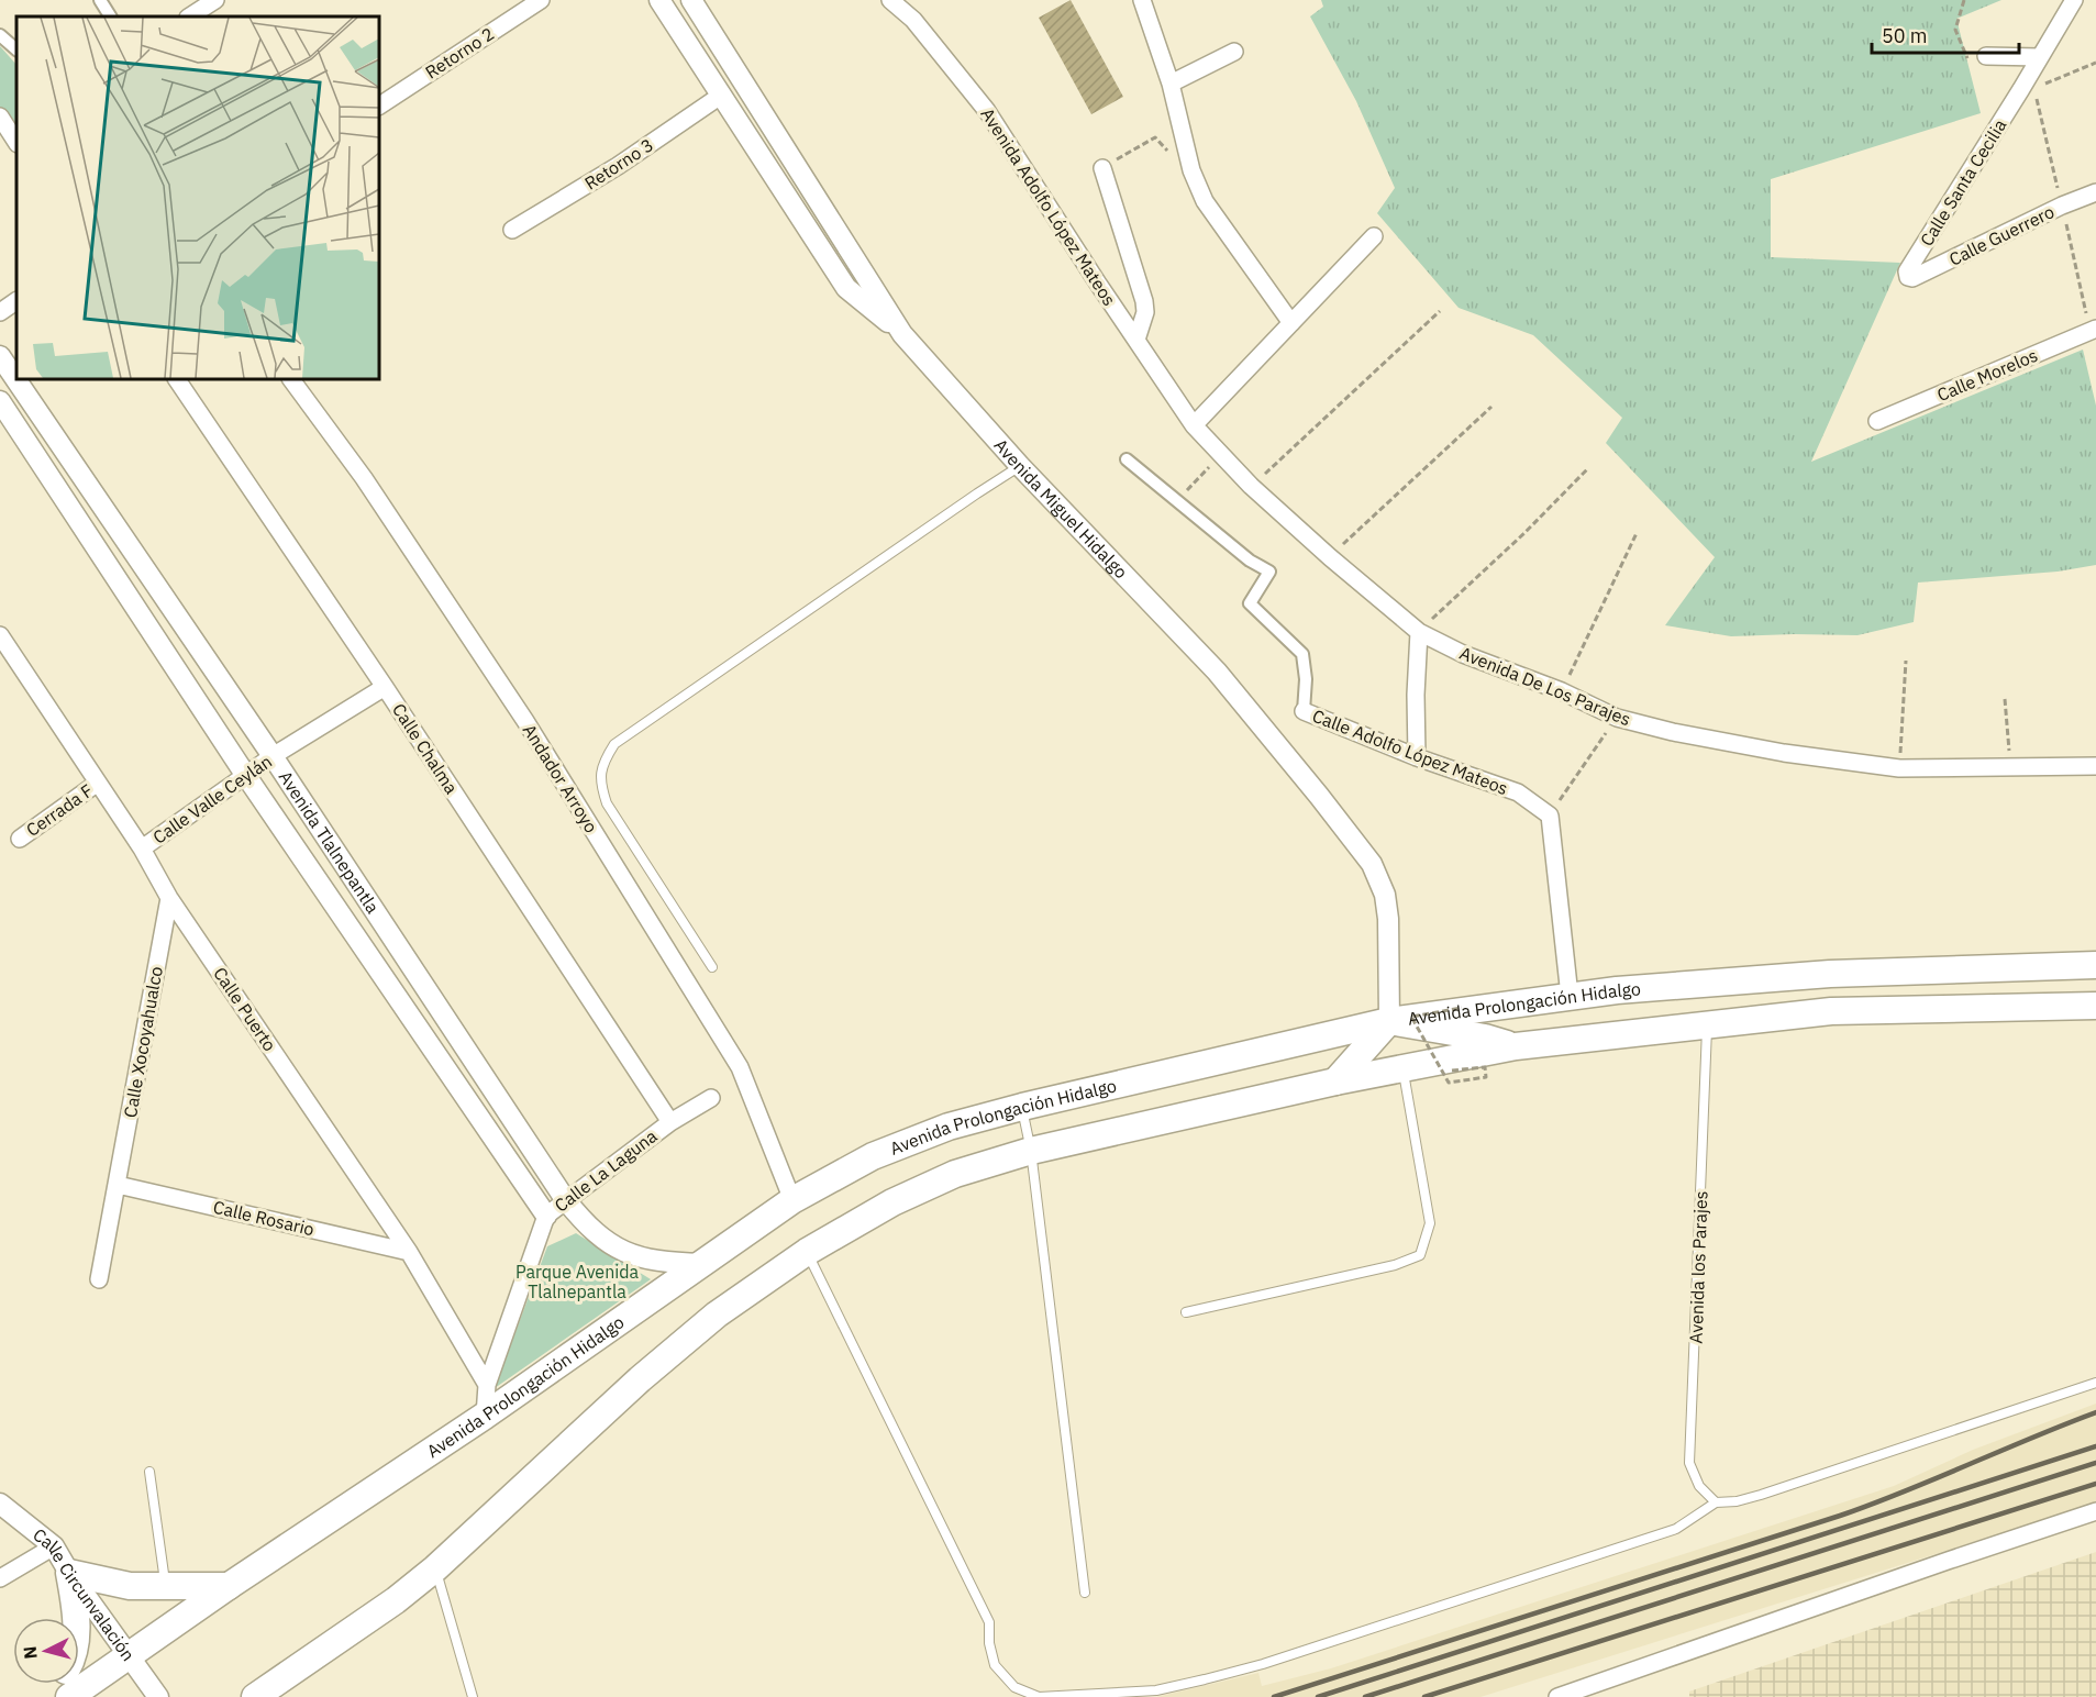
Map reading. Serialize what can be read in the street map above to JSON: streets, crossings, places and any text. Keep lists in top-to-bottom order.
{
  "streets": {
    "highway": ["Avenida Prolongación Hidalgo"],
    "street": [
      "Retorno 2",
      "Retorno 3",
      "Calle Santa Cecilia",
      "Avenida Adolfo López Mateos",
      "Calle Guerrero",
      "Calle Morelos",
      "Avenida Miguel Hidalgo",
      "Avenida De Los Parajes",
      "Calle Chalma",
      "Calle Adolfo López Mateos",
      "Andador Arroyo",
      "Calle Valle Ceylán",
      "Cerrada F",
      "Avenida Tlalnepantla",
      "Calle Puerto",
      "Calle Xocoyahualco",
      "Calle La Laguna",
      "Calle Rosario",
      "Calle Circunvalación"
    ],
    "lane": ["Avenida los Parajes"]
  },
  "crossings": [
    ["Calle Santa Cecilia", "Calle Guerrero"],
    ["Avenida Adolfo López Mateos", "Avenida De Los Parajes"],
    ["Avenida Miguel Hidalgo", "Avenida Prolongación Hidalgo"],
    ["Calle Chalma", "Calle Valle Ceylán"],
    ["Calle Chalma", "Calle La Laguna"],
    ["Andador Arroyo", "Avenida Prolongación Hidalgo"],
    ["Calle Valle Ceylán", "Avenida Tlalnepantla"],
    ["Calle Valle Ceylán", "Calle Puerto"],
    ["Cerrada F", "Calle Puerto"],
    ["Avenida Tlalnepantla", "Avenida Prolongación Hidalgo"],
    ["Avenida Tlalnepantla", "Calle La Laguna"],
    ["Avenida Prolongación Hidalgo", "Calle La Laguna"],
    ["Avenida Prolongación Hidalgo", "Calle Circunvalación"],
    ["Calle Puerto", "Calle Xocoyahualco"],
    ["Calle Puerto", "Calle La Laguna"],
    ["Calle Puerto", "Calle Rosario"],
    ["Calle Xocoyahualco", "Calle Rosario"]
  ],
  "parks": ["Parque Avenida Tlalnepantla"],
  "scale_bar": "50 m",
  "north": "left"
}
